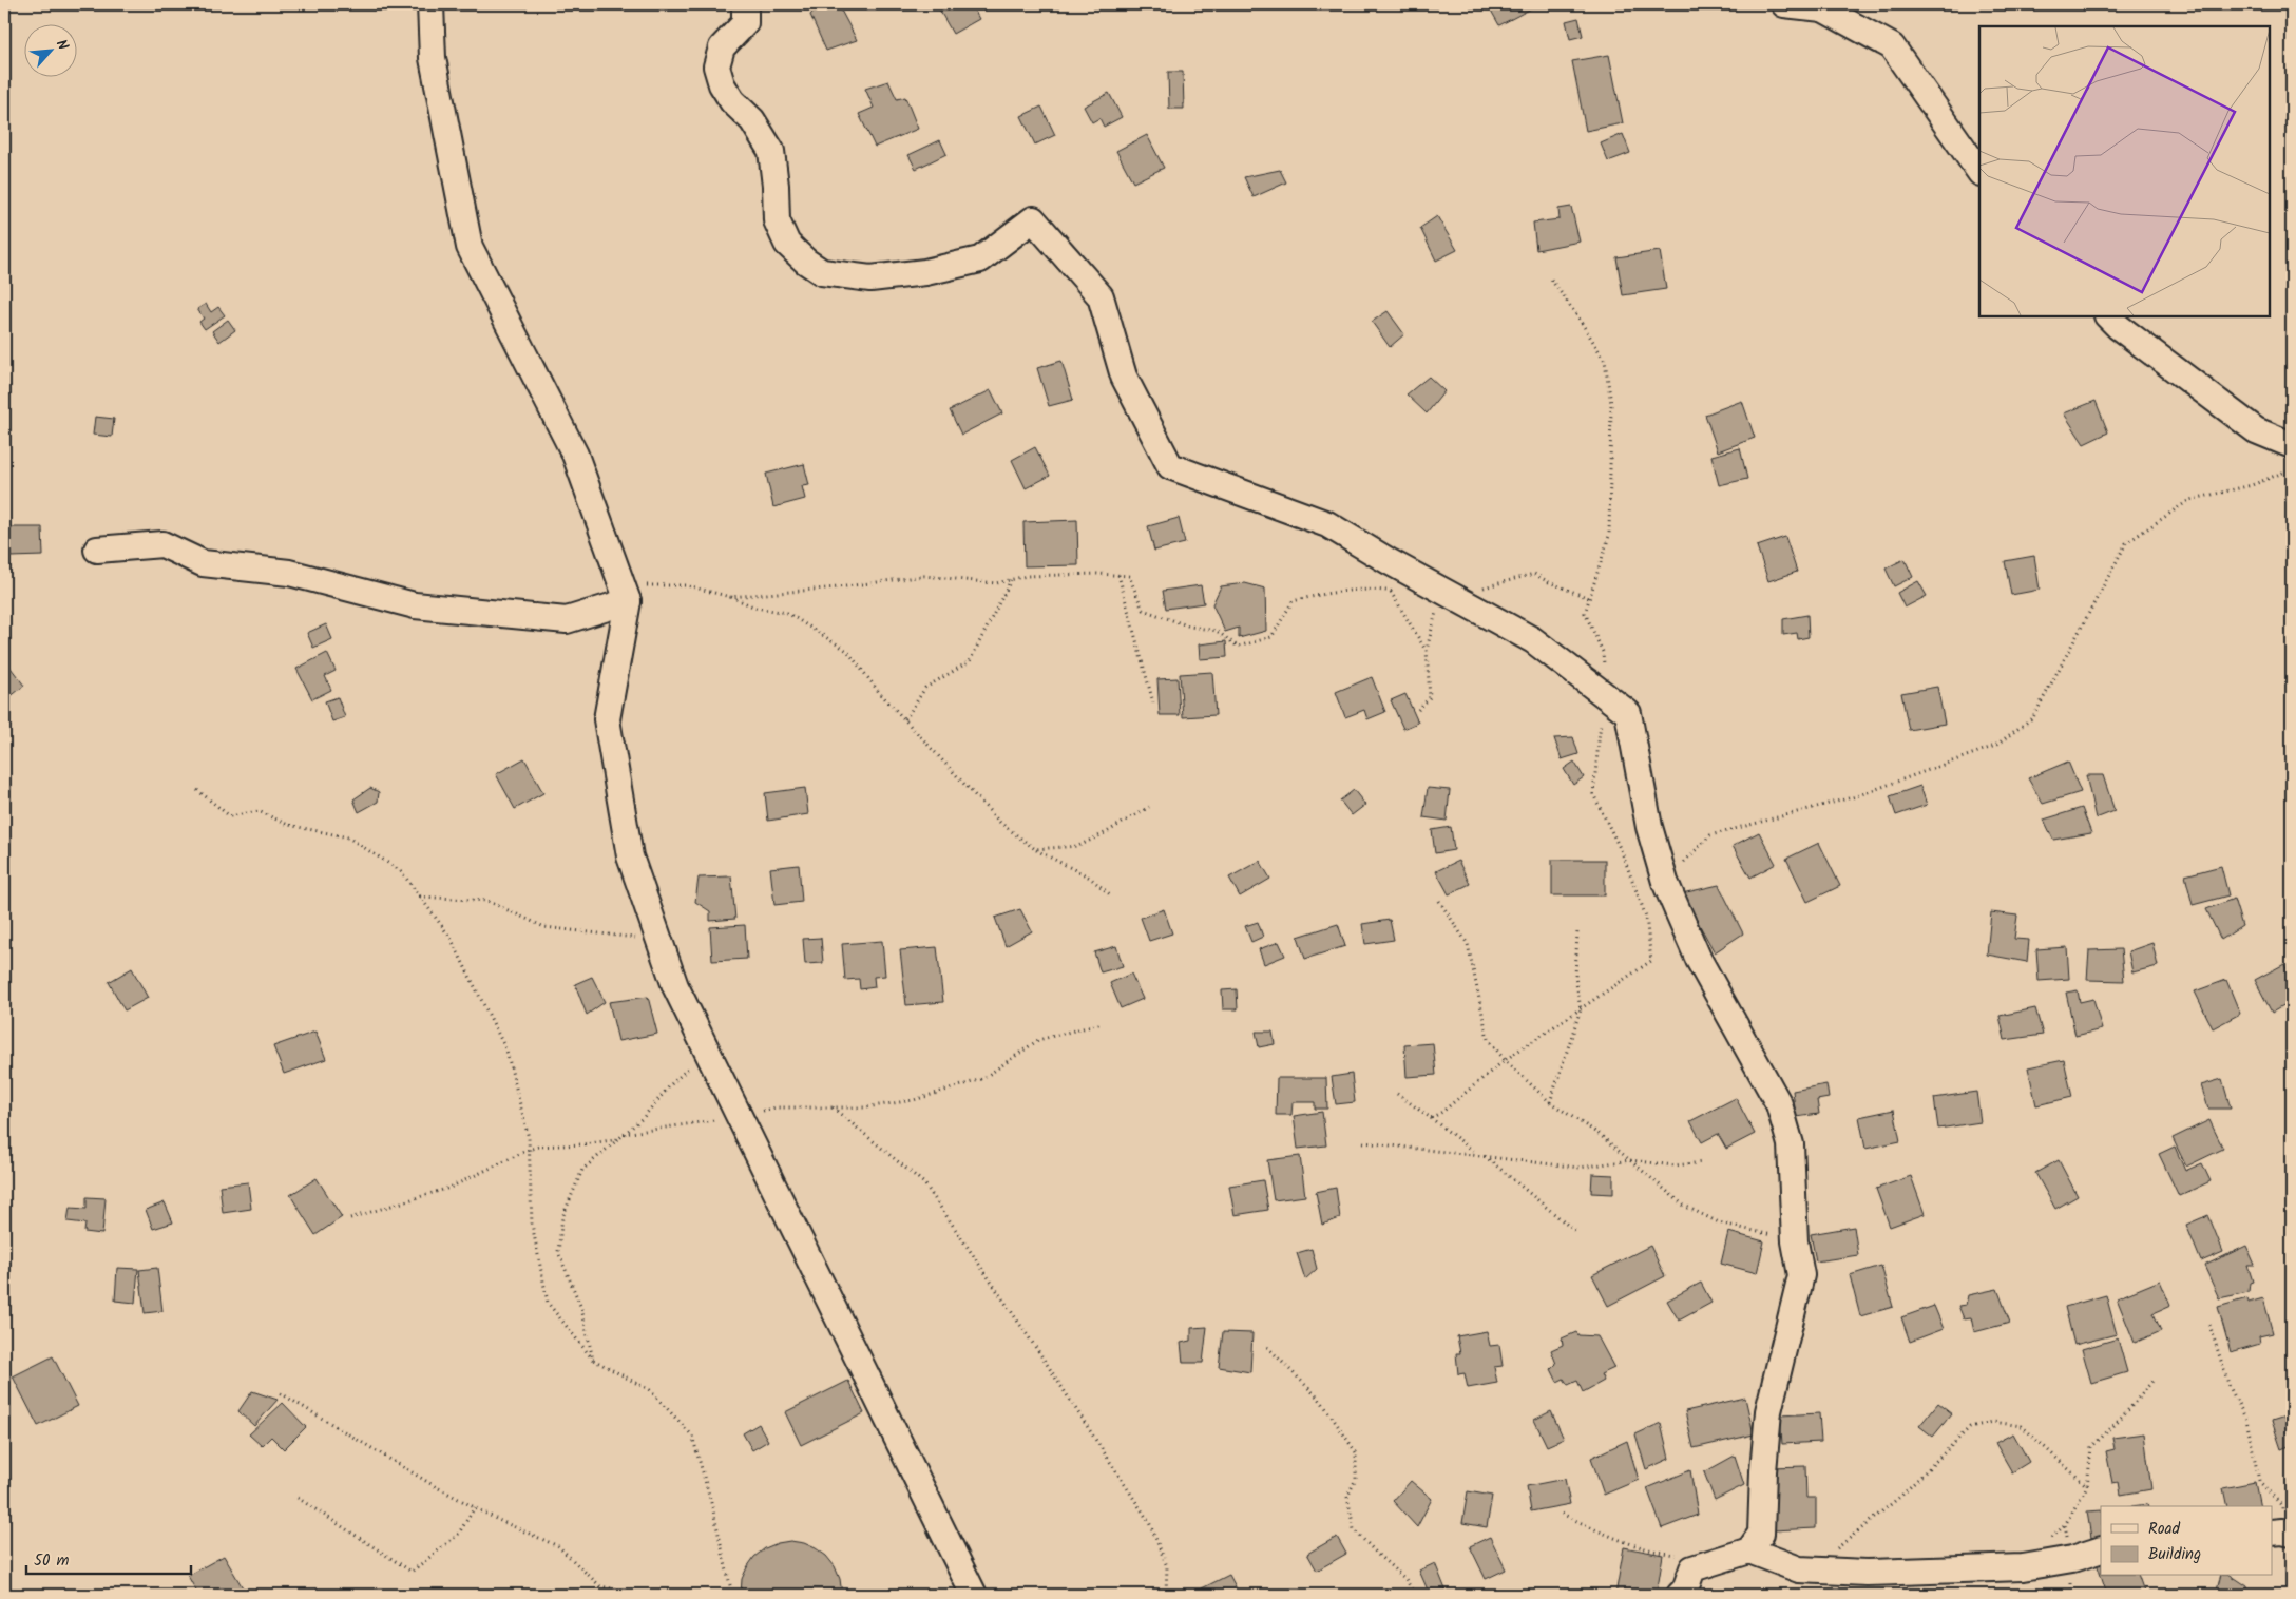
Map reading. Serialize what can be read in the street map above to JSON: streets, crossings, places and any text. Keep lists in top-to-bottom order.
{
  "legend": ["Road", "Building"],
  "scale_bar": "50 m",
  "north": "top right"
}
